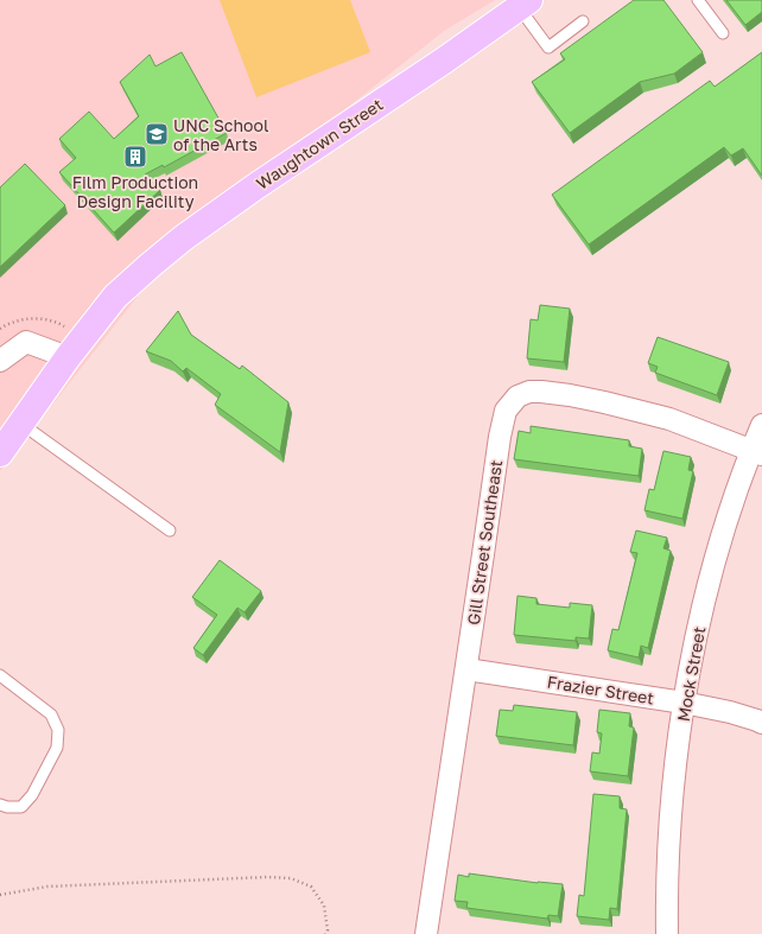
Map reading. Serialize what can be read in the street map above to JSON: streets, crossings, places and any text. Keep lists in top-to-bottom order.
{
  "streets": {
    "main road": ["Waughtown Street"],
    "street": ["Gill Street Southeast", "Mock Street", "Frazier Street"]
  },
  "crossings": [
    ["Gill Street Southeast", "Mock Street"],
    ["Gill Street Southeast", "Frazier Street"],
    ["Mock Street", "Frazier Street"]
  ],
  "places": {
    "school or university": ["UNC School of the Arts"],
    "building": ["Film Production Design Facility"]
  }
}
